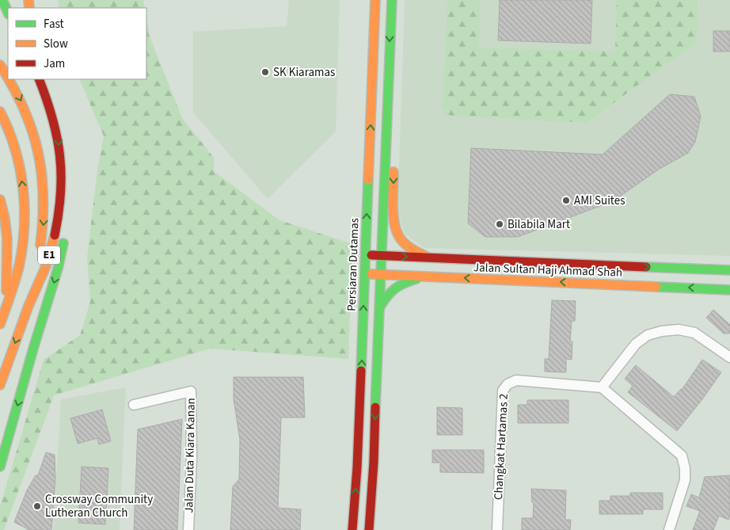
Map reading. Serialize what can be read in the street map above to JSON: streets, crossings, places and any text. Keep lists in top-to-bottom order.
{
  "streets": {
    "main road": ["E1", "Persiaran Dutamas", "Jalan Sultan Haji Ahmad Shah"],
    "street": ["Changkat Hartamas 2", "Jalan Duta Kiara Kanan"]
  },
  "crossings": [
    ["Persiaran Dutamas", "Jalan Sultan Haji Ahmad Shah"]
  ],
  "places": [
    "SK Kiaramas",
    "AMI Suites",
    "Bilabila Mart",
    "Crossway Community Lutheran Church"
  ],
  "legend": ["Fast", "Slow", "Jam"]
}
